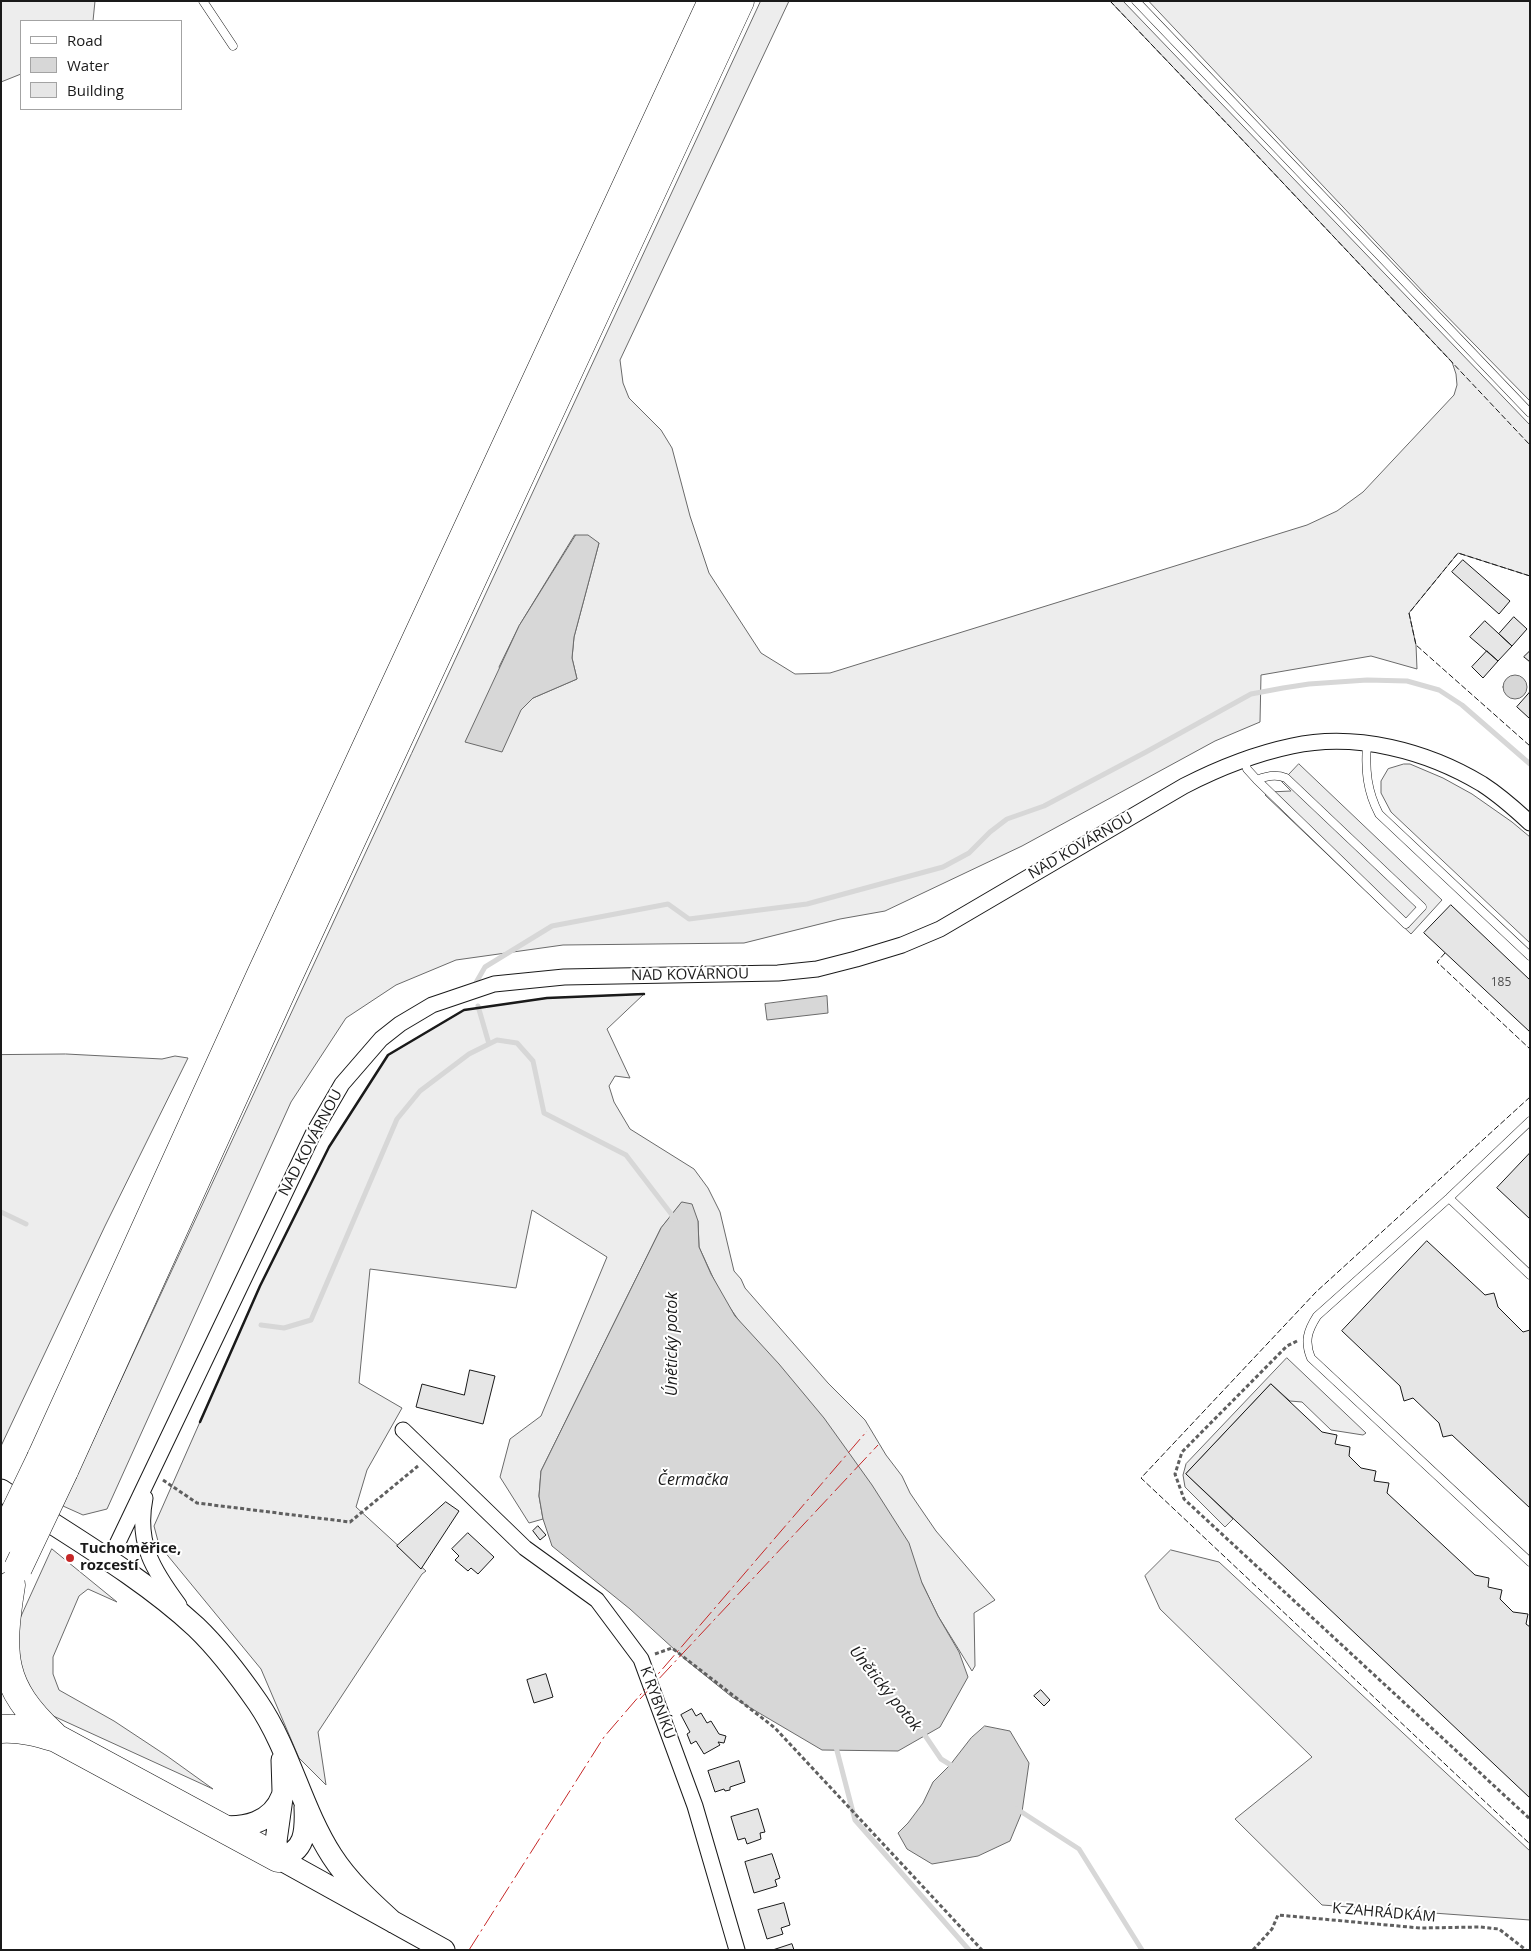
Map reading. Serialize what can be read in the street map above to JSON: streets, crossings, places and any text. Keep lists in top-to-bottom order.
{
  "streets": {
    "street": ["NAD KOVÁRNOU", "K RYBNÍKU"],
    "path": ["K ZAHRÁDKÁM"]
  },
  "water": ["Únětický potok", "Čermačka"],
  "places": ["Tuchoměřice, rozcestí"],
  "house_numbers": ["185"],
  "legend": ["Road", "Water", "Building"]
}
